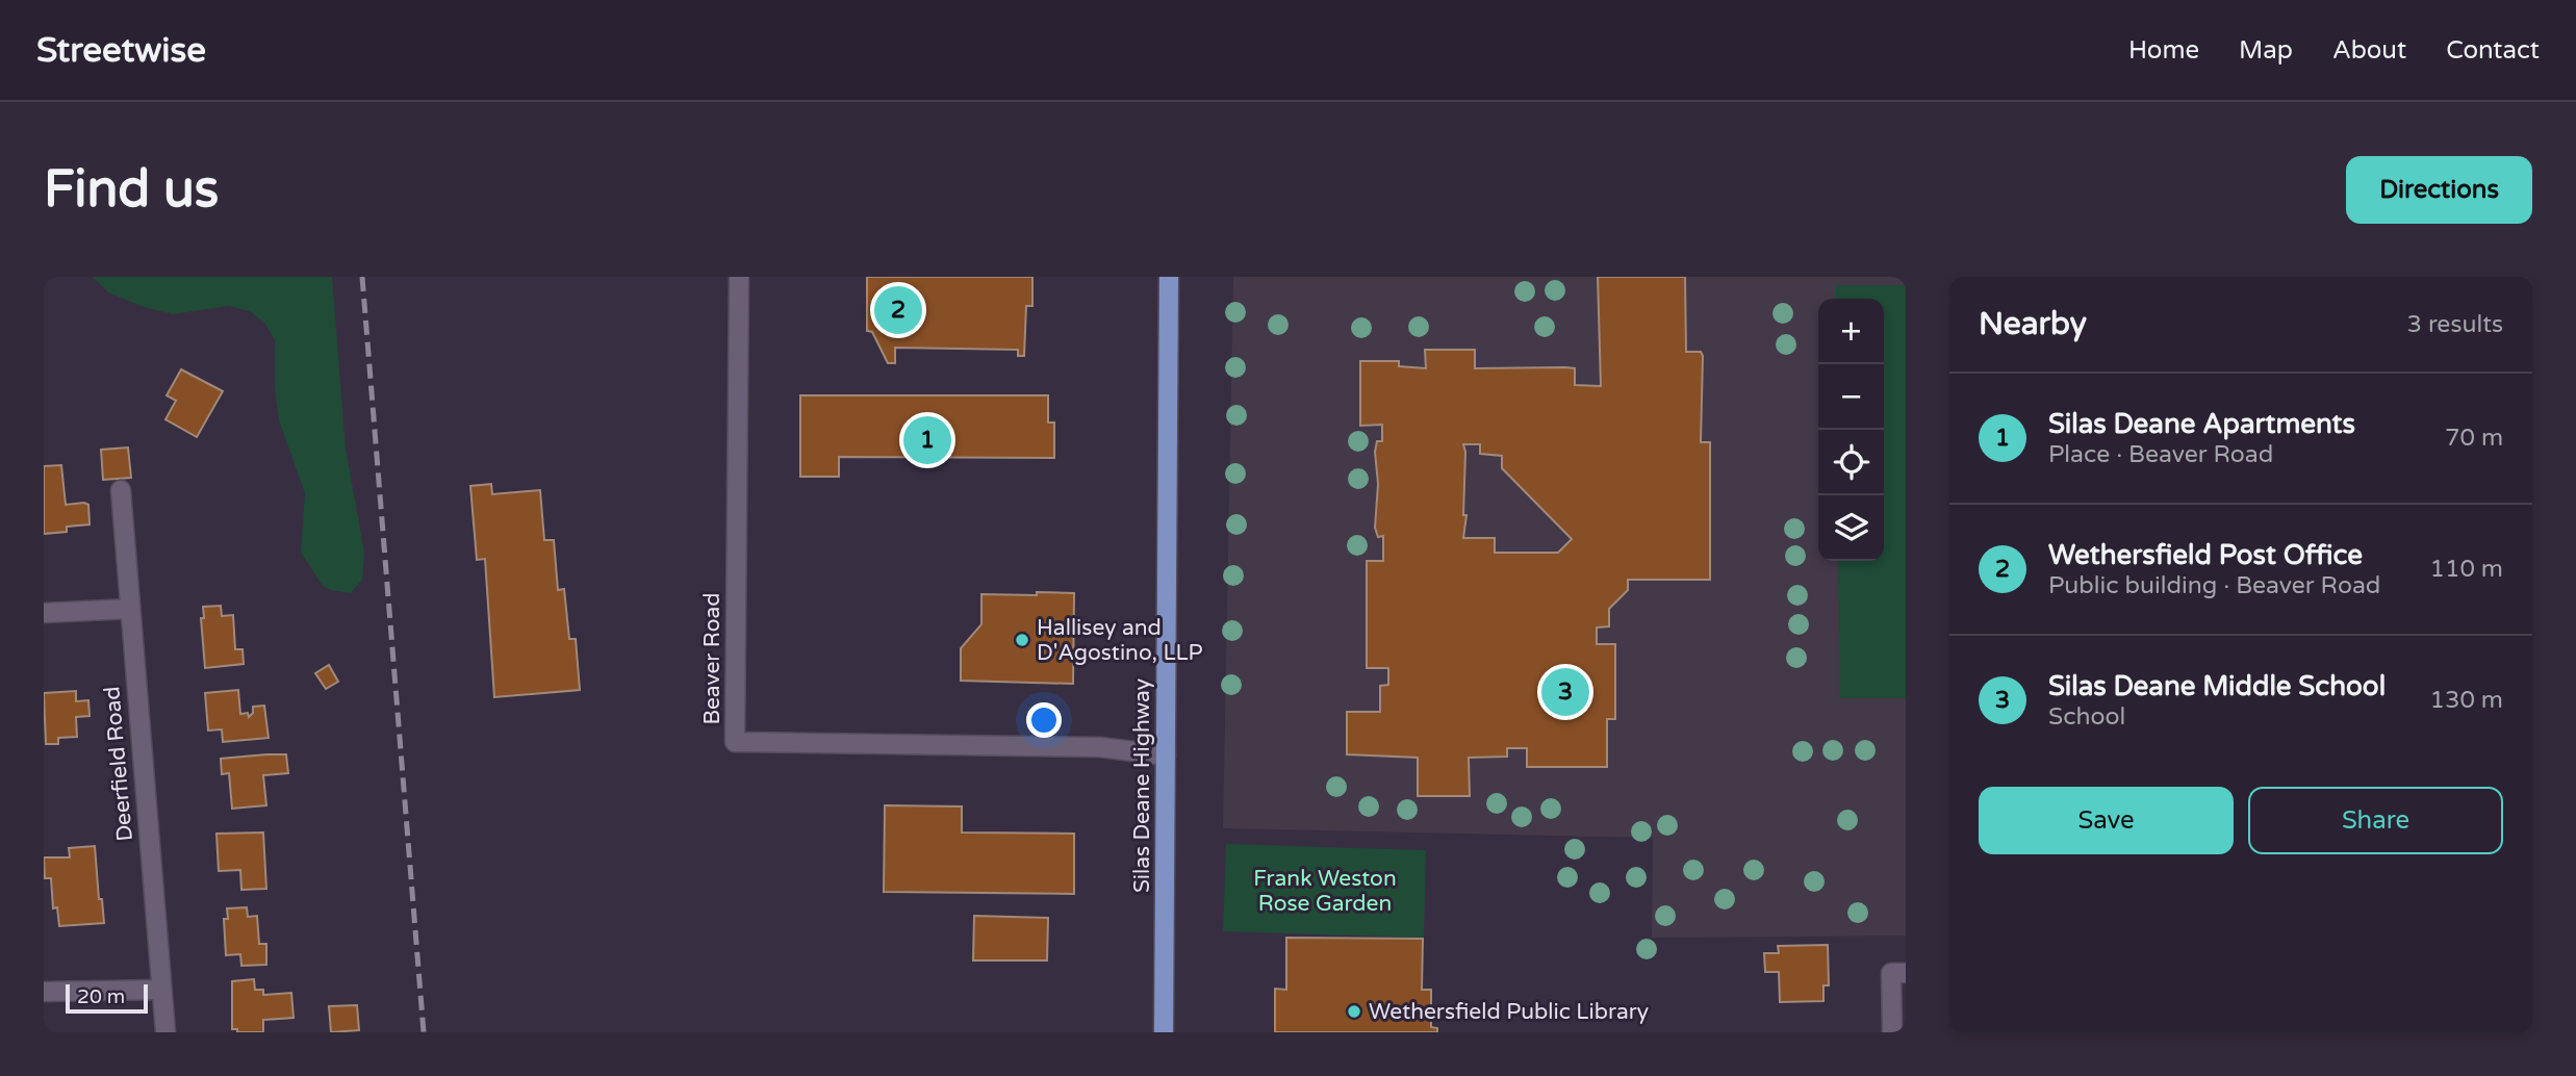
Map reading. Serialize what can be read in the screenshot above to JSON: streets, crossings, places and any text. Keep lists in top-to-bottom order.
{
  "streets": {
    "main road": ["Silas Deane Highway"],
    "street": ["Beaver Road", "Deerfield Road"]
  },
  "crossings": [
    ["Beaver Road", "Silas Deane Highway"]
  ],
  "parks": ["Frank Weston Rose Garden"],
  "places": ["Hallisey and D'Agostino, LLP", "Wethersfield Public Library"],
  "scale_bar": "20 m",
  "page": {
    "header": "Streetwise",
    "nav": [
      "Home",
      "Map",
      "About",
      "Contact"
    ],
    "buttons": [
      "Directions",
      ["Save", "Share"]
    ],
    "title": "Find us",
    "heading": ["Nearby", "3 results"],
    "pins": ["2", "1", "3"],
    "map_buttons": ["+", "−"],
    "list": [
      {
        "mark": "1",
        "name": "Silas Deane Apartments",
        "note": "Place · Beaver Road",
        "value": "70 m"
      },
      {
        "mark": "2",
        "name": "Wethersfield Post Office",
        "note": "Public building · Beaver Road",
        "value": "110 m"
      },
      {
        "mark": "3",
        "name": "Silas Deane Middle School",
        "note": "School",
        "value": "130 m"
      }
    ],
    "scale": "20 m"
  }
}
